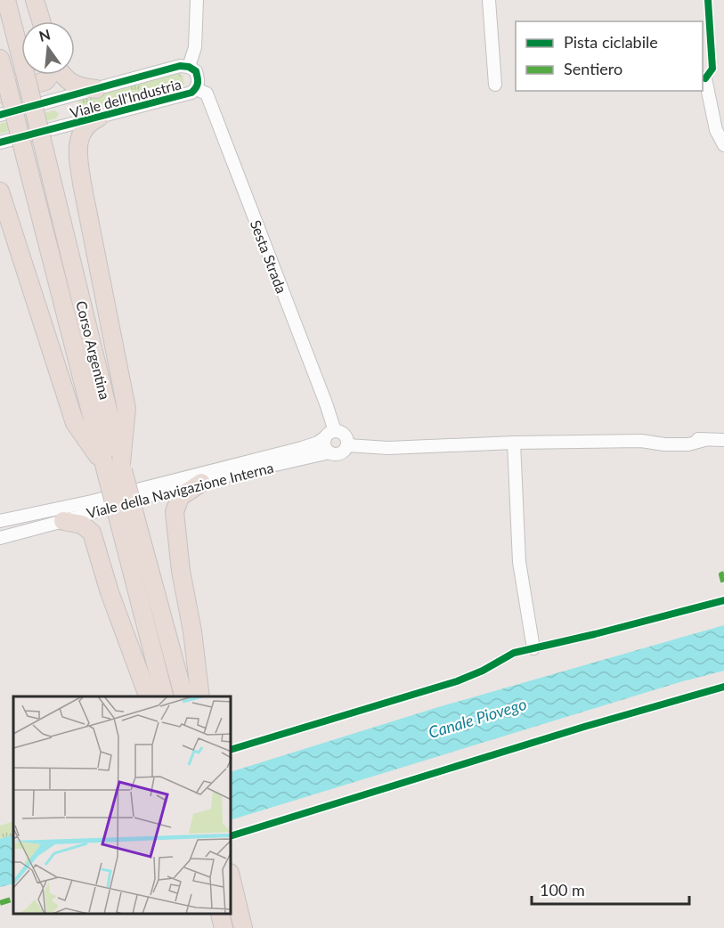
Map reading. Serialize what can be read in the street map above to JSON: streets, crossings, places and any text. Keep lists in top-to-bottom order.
{
  "streets": {
    "highway": ["Corso Argentina"],
    "street": ["Viale dell'Industria", "Sesta Strada", "Viale della Navigazione Interna"]
  },
  "crossings": [
    ["Viale dell'Industria", "Sesta Strada"],
    ["Sesta Strada", "Viale della Navigazione Interna"]
  ],
  "water": ["Canale Piovego"],
  "legend": ["Pista ciclabile", "Sentiero"],
  "scale_bar": "100 m",
  "north": "top"
}
